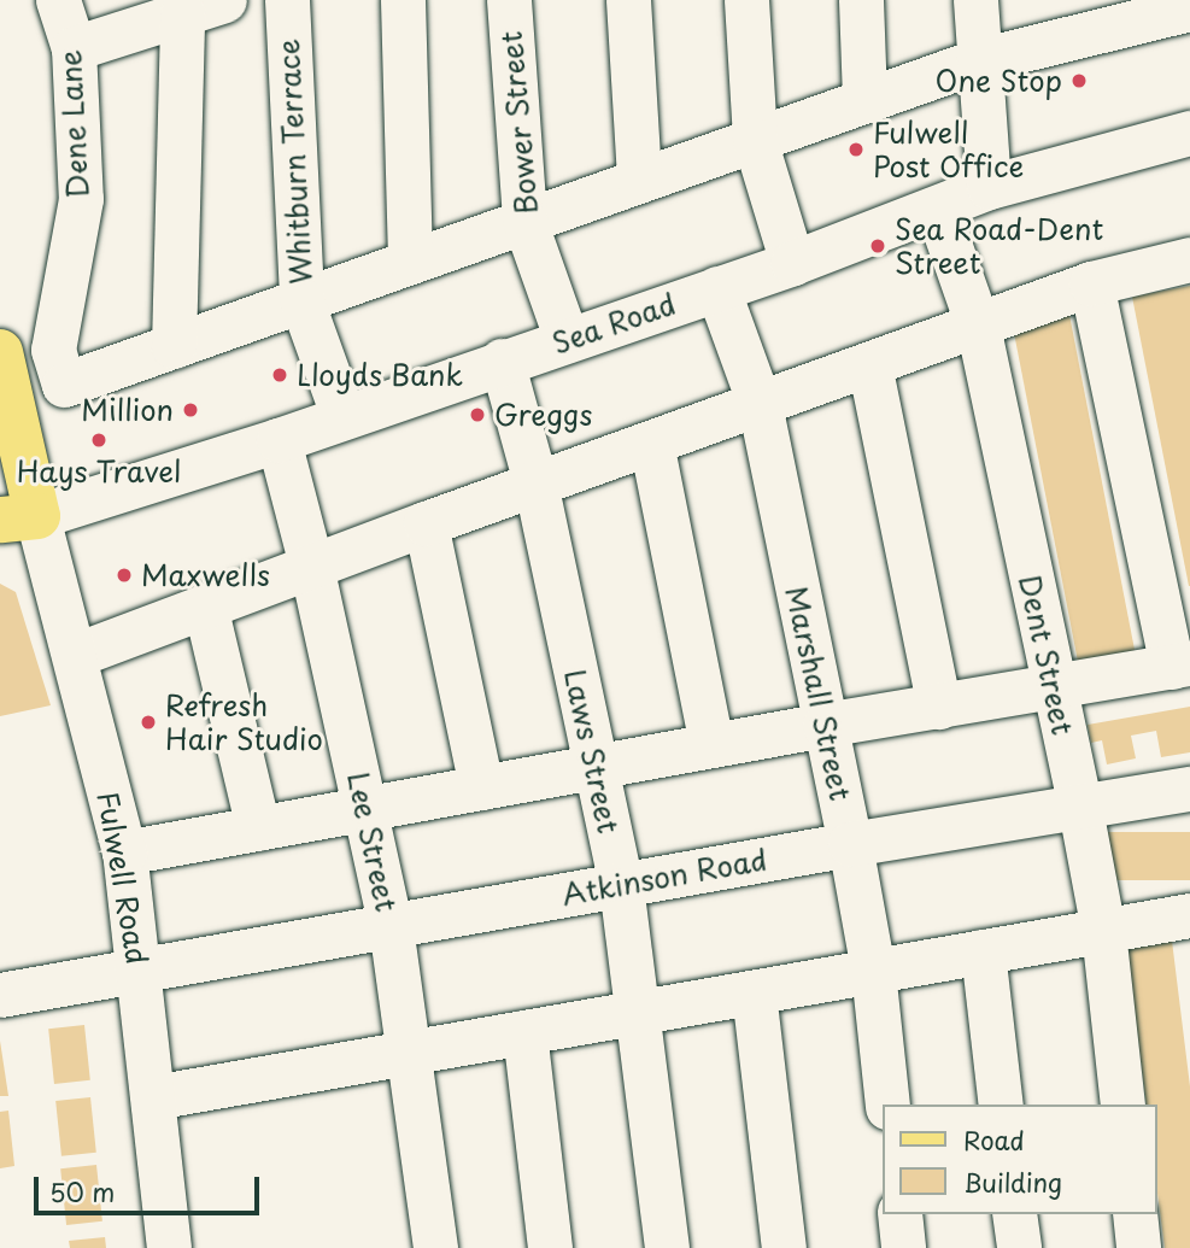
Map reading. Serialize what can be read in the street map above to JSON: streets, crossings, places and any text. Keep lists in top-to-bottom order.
{
  "streets": {
    "street": [
      "Bower Street",
      "Dene Lane",
      "Whitburn Terrace",
      "Sea Road",
      "Dent Street",
      "Marshall Street",
      "Laws Street",
      "Lee Street",
      "Atkinson Road",
      "Fulwell Road"
    ]
  },
  "crossings": [
    ["Bower Street", "Sea Road"],
    ["Whitburn Terrace", "Sea Road"],
    ["Sea Road", "Dent Street"],
    ["Sea Road", "Marshall Street"],
    ["Sea Road", "Laws Street"],
    ["Sea Road", "Lee Street"],
    ["Sea Road", "Fulwell Road"],
    ["Dent Street", "Atkinson Road"],
    ["Marshall Street", "Atkinson Road"],
    ["Laws Street", "Atkinson Road"],
    ["Lee Street", "Atkinson Road"],
    ["Atkinson Road", "Fulwell Road"]
  ],
  "places": [
    "One Stop",
    "Fulwell Post Office",
    "Sea Road-Dent Street",
    "Lloyds Bank",
    "Million",
    "Greggs",
    "Hays Travel",
    "Maxwells",
    "Refresh Hair Studio"
  ],
  "legend": ["Road", "Building"],
  "scale_bar": "50 m"
}
